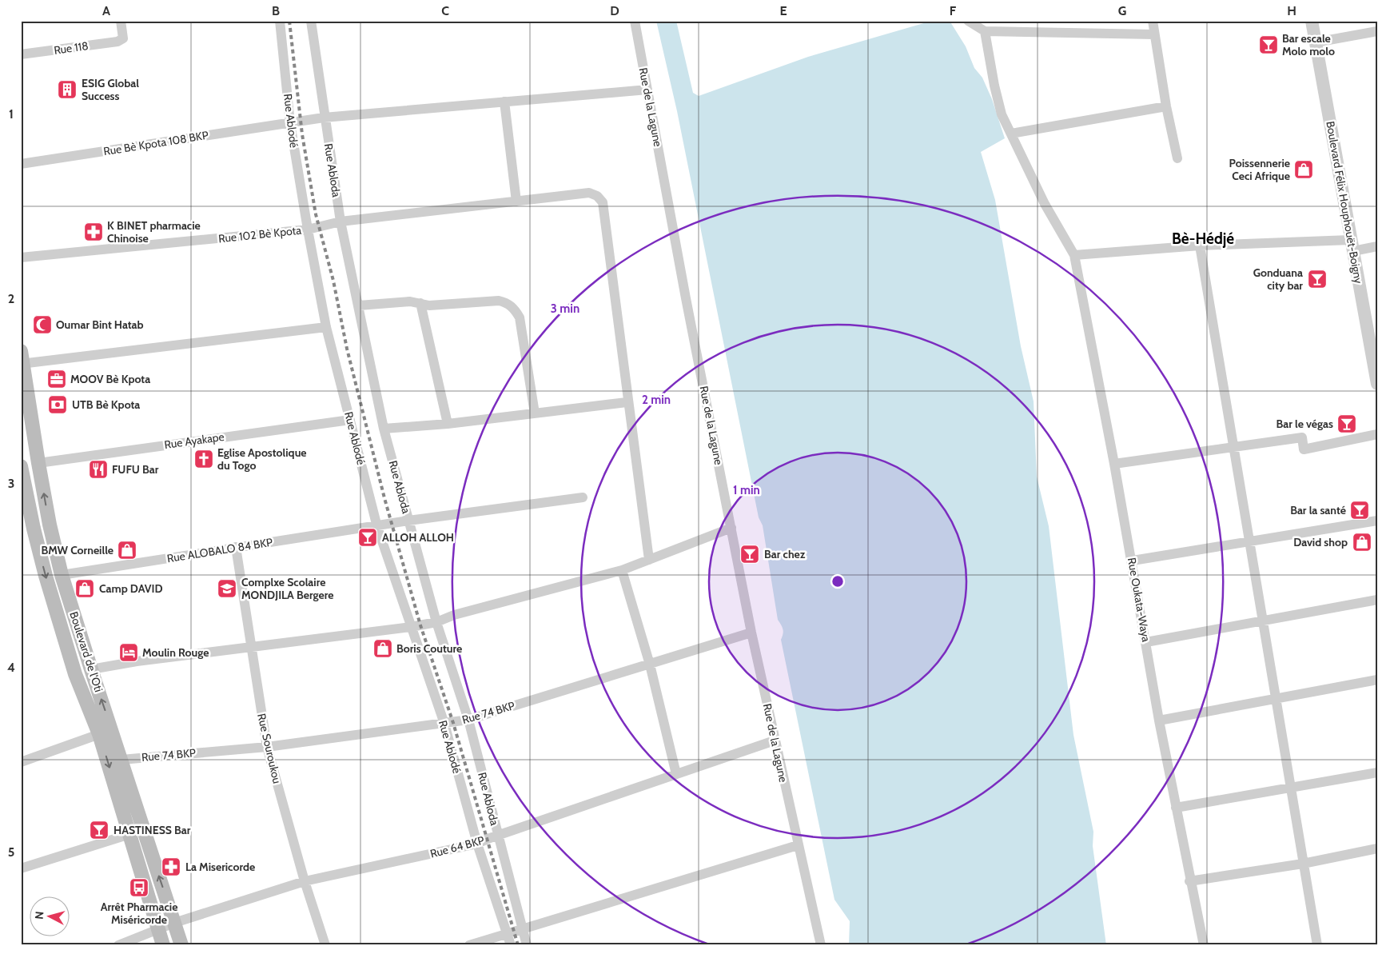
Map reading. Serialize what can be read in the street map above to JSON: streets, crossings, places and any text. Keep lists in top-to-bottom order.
{
  "streets": {
    "main road": ["Boulevard de l'Oti"],
    "street": [
      "Rue 118",
      "Rue de la Lagune",
      "Rue Ablodé",
      "Rue Bè Kpota 108 BKP",
      "Rue Abloda",
      "Boulevard Félix Houphouët-Boigny",
      "Rue 102 Bè Kpota",
      "Rue Ayakape",
      "Rue ALOBALO 84 BKP",
      "Rue Oukata-Waya",
      "Rue 74 BKP",
      "Rue Souroukou",
      "Rue 64 BKP"
    ]
  },
  "crossings": [
    ["Rue de la Lagune", "Rue Bè Kpota 108 BKP"],
    ["Rue de la Lagune", "Rue 74 BKP"],
    ["Rue de la Lagune", "Rue 64 BKP"],
    ["Rue Ablodé", "Rue Bè Kpota 108 BKP"],
    ["Rue Ablodé", "Rue 102 Bè Kpota"],
    ["Rue Ablodé", "Rue Ayakape"],
    ["Rue Ablodé", "Rue ALOBALO 84 BKP"],
    ["Rue Ablodé", "Rue 74 BKP"],
    ["Rue Ablodé", "Rue 64 BKP"],
    ["Rue Bè Kpota 108 BKP", "Rue Abloda"],
    ["Rue Abloda", "Rue 102 Bè Kpota"],
    ["Rue Abloda", "Rue ALOBALO 84 BKP"],
    ["Rue Abloda", "Rue 74 BKP"],
    ["Rue Abloda", "Rue 64 BKP"],
    ["Rue Ayakape", "Boulevard de l'Oti"],
    ["Rue ALOBALO 84 BKP", "Boulevard de l'Oti"],
    ["Rue ALOBALO 84 BKP", "Rue Souroukou"],
    ["Boulevard de l'Oti", "Rue 74 BKP"],
    ["Boulevard de l'Oti", "Rue 64 BKP"],
    ["Rue 74 BKP", "Rue Souroukou"],
    ["Rue Souroukou", "Rue 64 BKP"]
  ],
  "districts": ["Bè-Hédjé"],
  "places": {
    "bar": [
      "Bar escale Molo molo",
      "Gonduana city bar",
      "Bar le végas",
      "Bar la santé",
      "ALLOH ALLOH",
      "Bar chez",
      "HASTINESS Bar"
    ],
    "building": ["ESIG Global Success"],
    "shop": [
      "Poissennerie Ceci Afrique",
      "David shop",
      "BMW Corneille",
      "Camp DAVID",
      "Boris Couture"
    ],
    "pharmacy": ["K BINET pharmacie Chinoise", "La Misericorde"],
    "mosque": ["Oumar Bint Hatab"],
    "office": ["MOOV Bè Kpota"],
    "bank": ["UTB Bè Kpota"],
    "church": ["Eglise Apostolique du Togo"],
    "restaurant": ["FUFU Bar"],
    "school or university": ["Complxe Scolaire MONDJILA Bergere"],
    "hotel": ["Moulin Rouge"],
    "bus stop": ["Arrêt Pharmacie Miséricorde"]
  },
  "north": "left",
  "grid": {
    "columns": [
      "A",
      "B",
      "C",
      "D",
      "E",
      "F",
      "G",
      "H"
    ],
    "rows": [
      "1",
      "2",
      "3",
      "4",
      "5"
    ]
  },
  "rings": ["3 min", "2 min", "1 min"]
}
